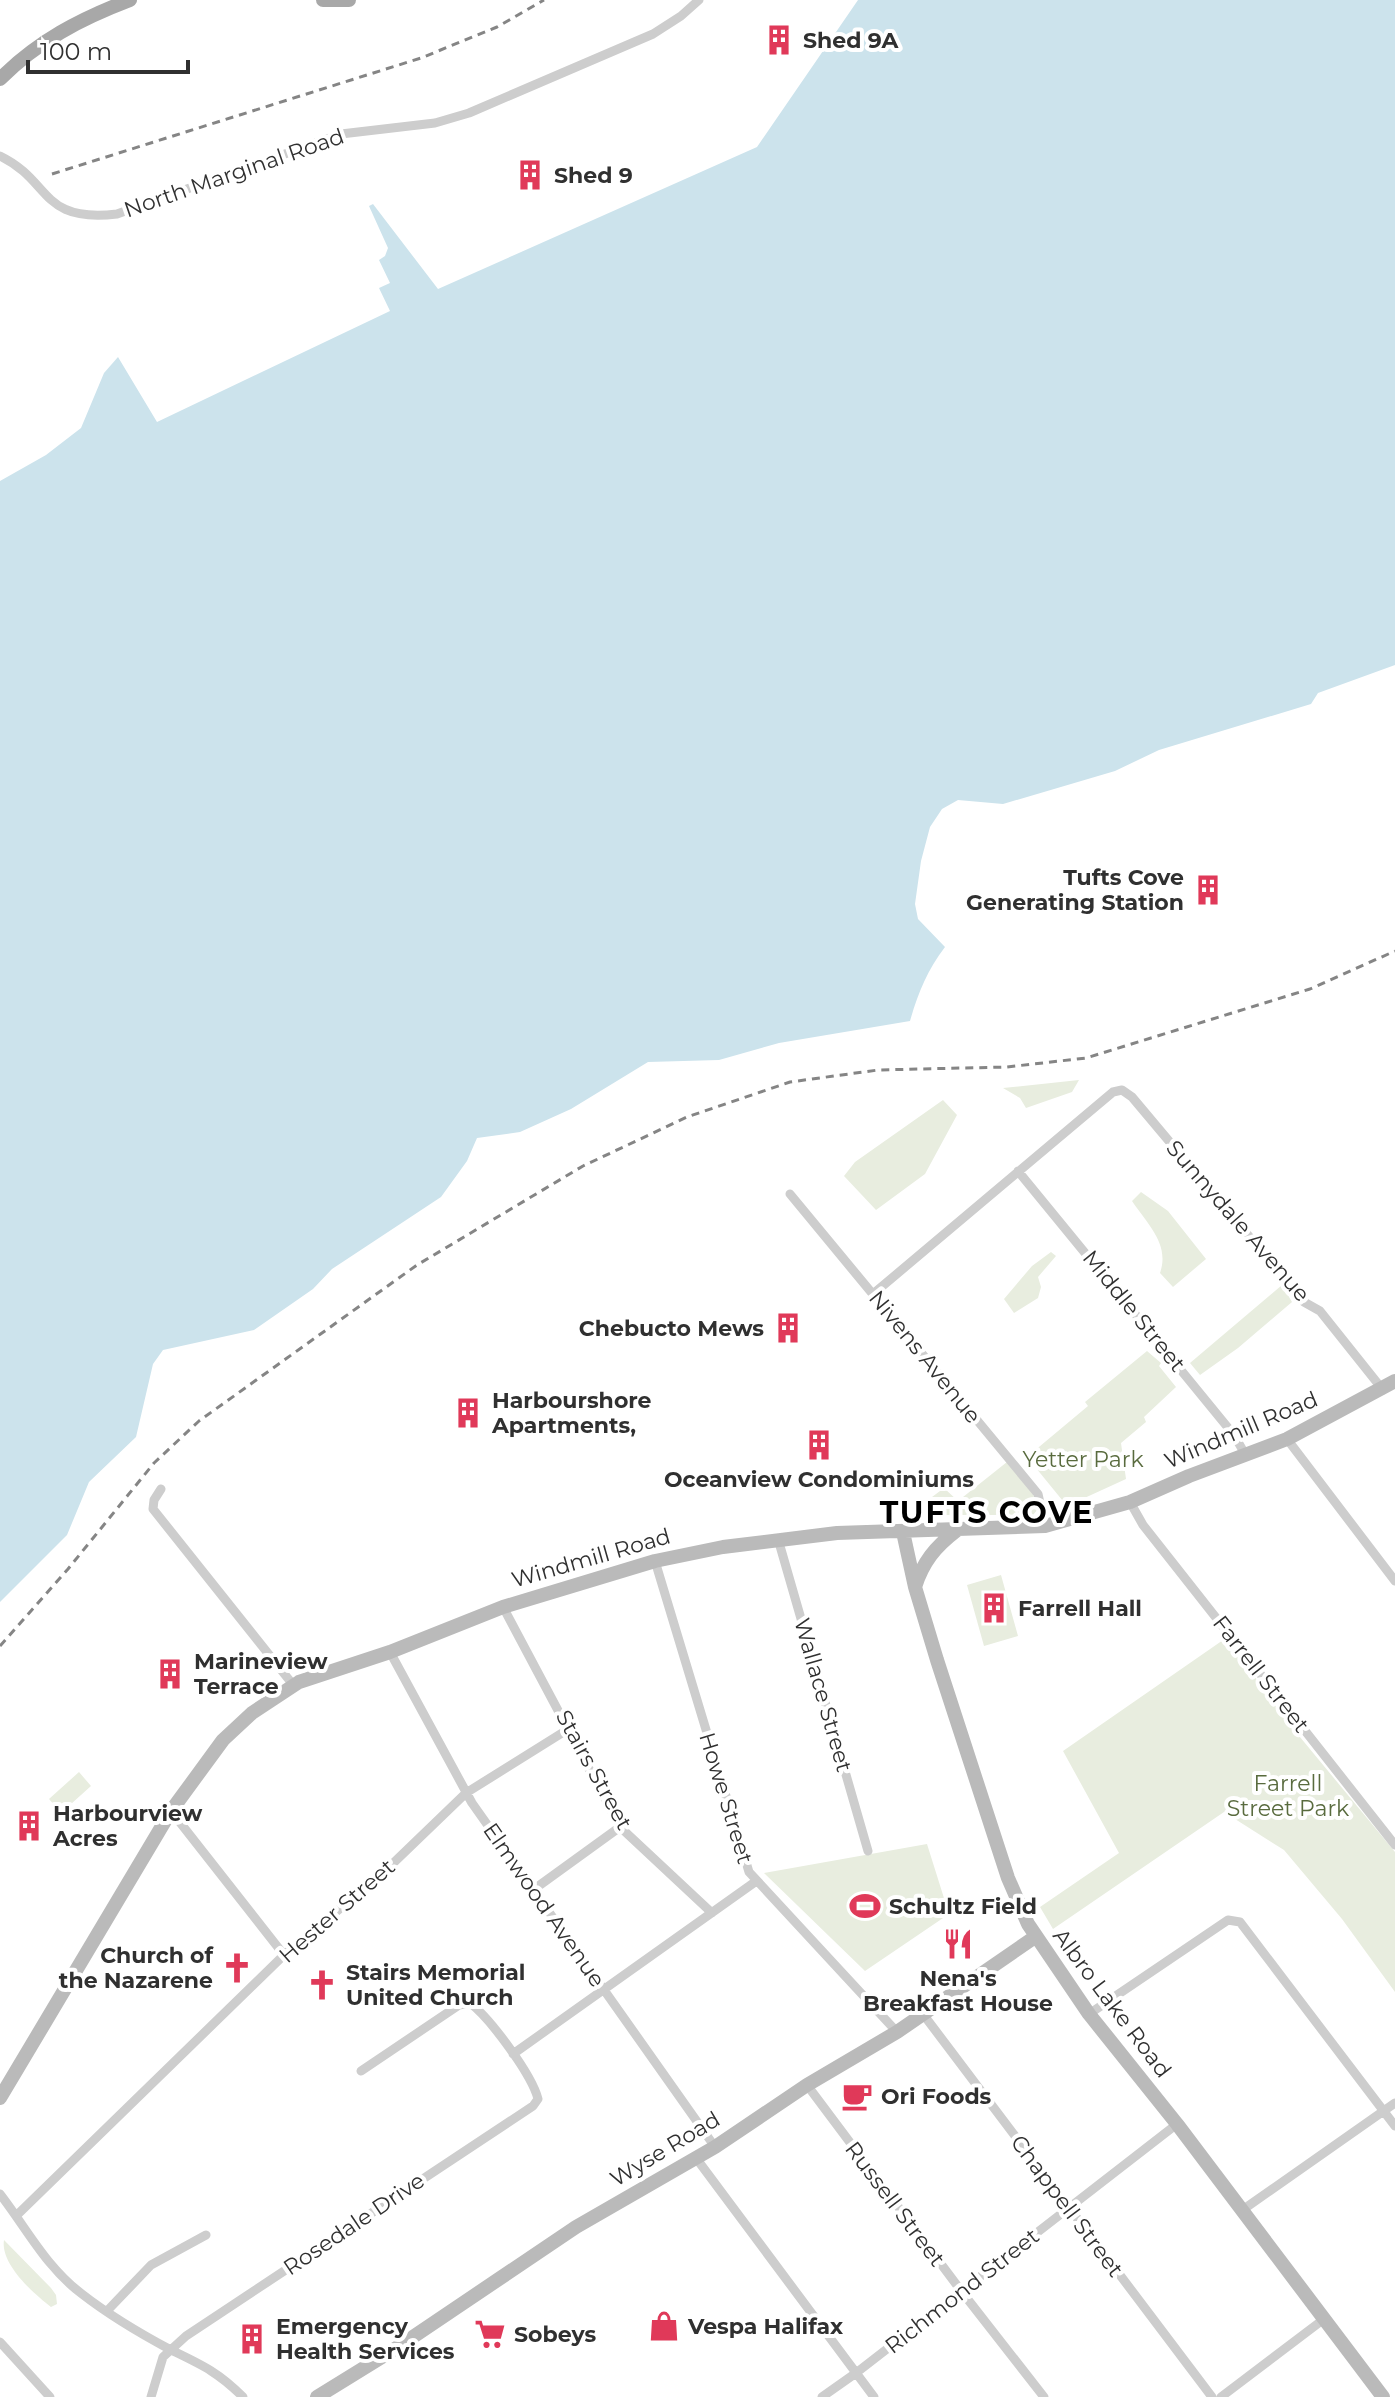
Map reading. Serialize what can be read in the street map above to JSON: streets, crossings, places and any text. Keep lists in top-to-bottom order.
{
  "streets": {
    "main road": ["Windmill Road", "Albro Lake Road", "Wyse Road"],
    "street": [
      "North Marginal Road",
      "Sunnydale Avenue",
      "Middle Street",
      "Nivens Avenue",
      "Farrell Street",
      "Wallace Street",
      "Stairs Street",
      "Howe Street",
      "Elmwood Avenue",
      "Hester Street",
      "Russell Street",
      "Chappell Street",
      "Rosedale Drive",
      "Richmond Street"
    ]
  },
  "crossings": [
    ["Sunnydale Avenue", "Middle Street"],
    ["Sunnydale Avenue", "Windmill Road"],
    ["Middle Street", "Windmill Road"],
    ["Nivens Avenue", "Windmill Road"],
    ["Windmill Road", "Farrell Street"],
    ["Windmill Road", "Wallace Street"],
    ["Windmill Road", "Stairs Street"],
    ["Windmill Road", "Howe Street"],
    ["Windmill Road", "Elmwood Avenue"],
    ["Windmill Road", "Albro Lake Road"],
    ["Stairs Street", "Hester Street"],
    ["Howe Street", "Wyse Road"],
    ["Elmwood Avenue", "Hester Street"],
    ["Elmwood Avenue", "Wyse Road"],
    ["Albro Lake Road", "Wyse Road"],
    ["Albro Lake Road", "Richmond Street"],
    ["Wyse Road", "Russell Street"],
    ["Wyse Road", "Chappell Street"],
    ["Russell Street", "Richmond Street"],
    ["Chappell Street", "Richmond Street"]
  ],
  "districts": ["TUFTS COVE"],
  "parks": ["Yetter Park", "Farrell Street Park"],
  "places": {
    "building": [
      "Shed 9A",
      "Shed 9",
      "Tufts Cove Generating Station",
      "Chebucto Mews",
      "Harbourshore Apartments,",
      "Oceanview Condominiums",
      "Farrell Hall",
      "Marineview Terrace",
      "Harbourview Acres",
      "Emergency Health Services"
    ],
    "sports": ["Schultz Field"],
    "restaurant": ["Nena's Breakfast House"],
    "church": ["Church of the Nazarene", "Stairs Memorial United Church"],
    "cafe": ["Ori Foods"],
    "shop": ["Vespa Halifax"],
    "supermarket": ["Sobeys"]
  },
  "scale_bar": "100 m"
}
